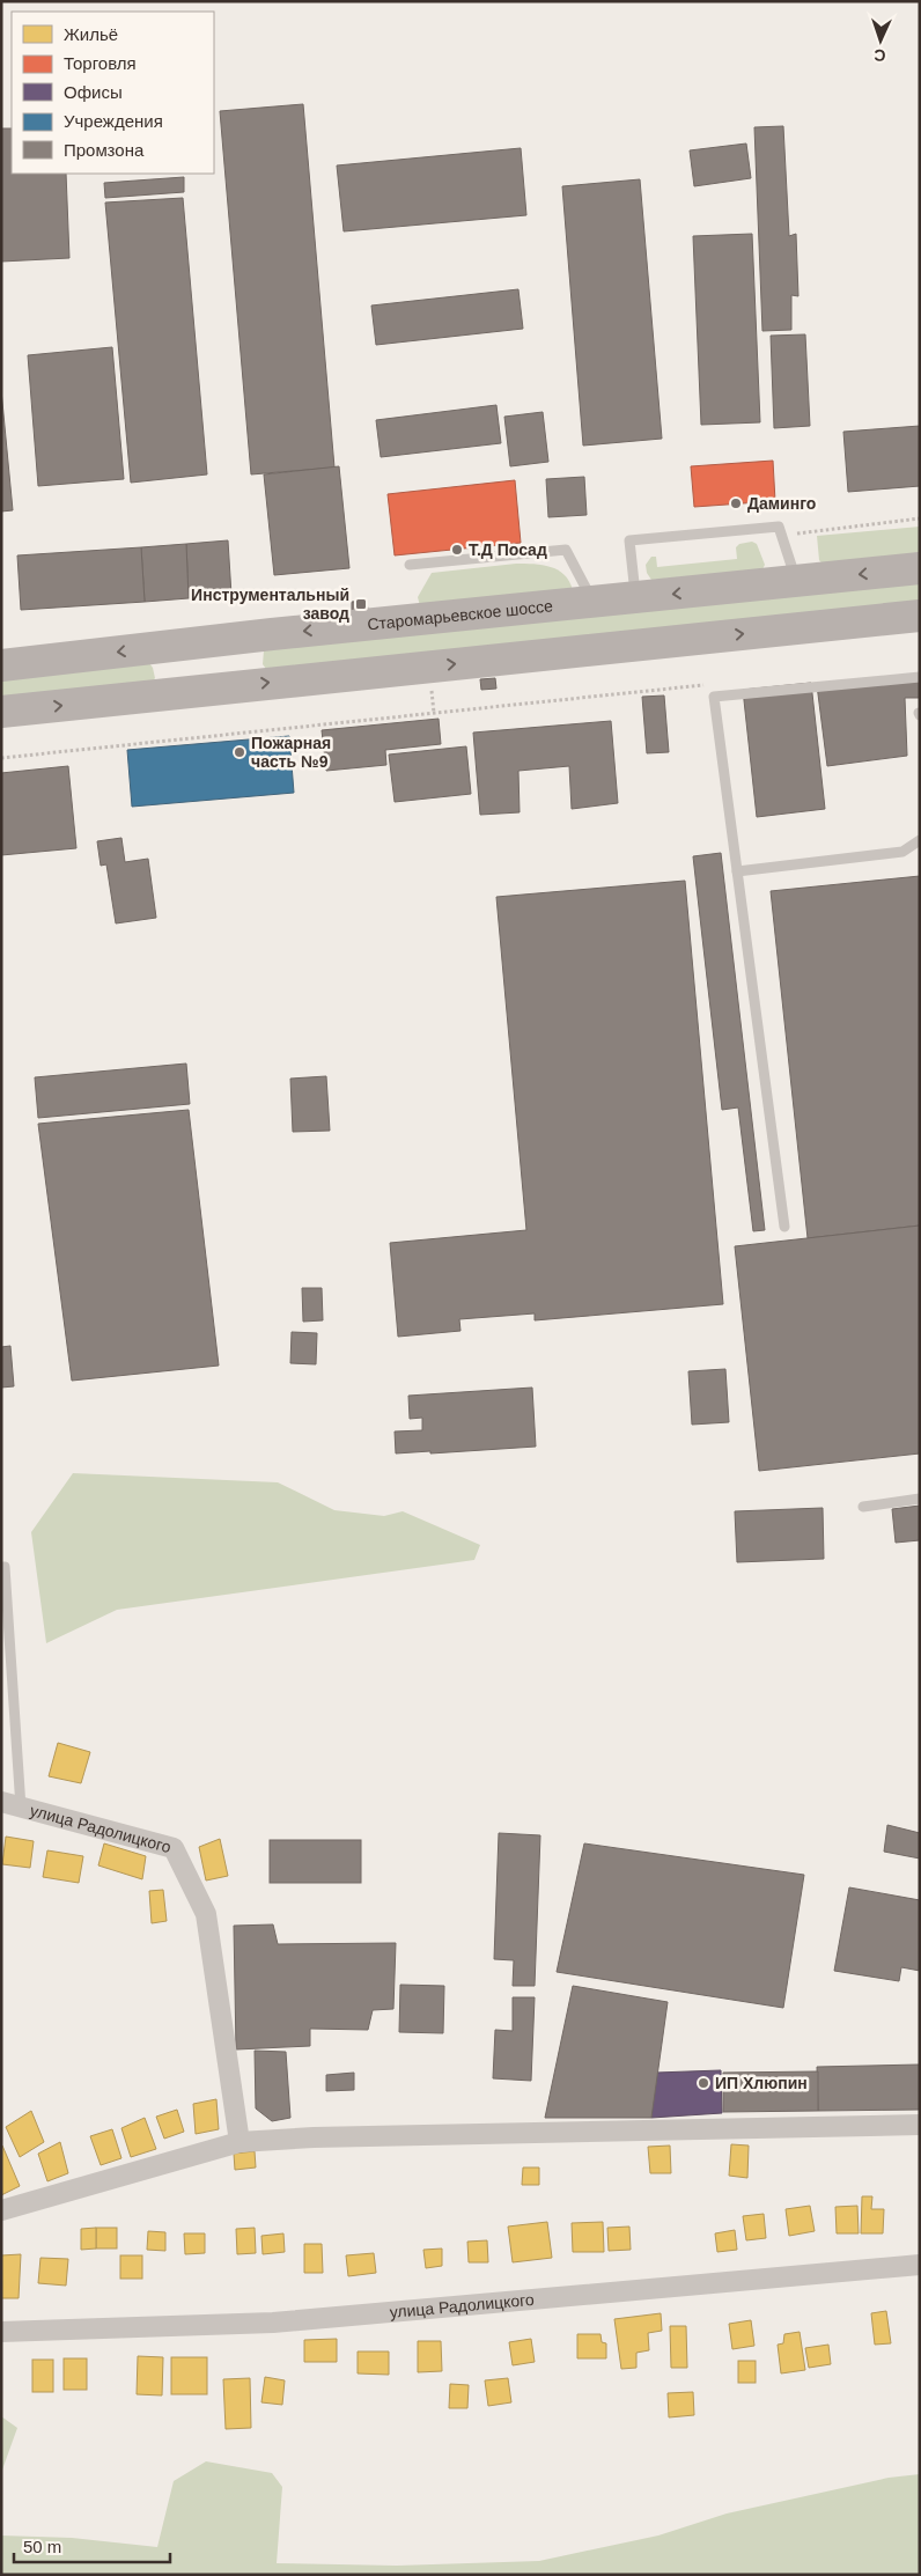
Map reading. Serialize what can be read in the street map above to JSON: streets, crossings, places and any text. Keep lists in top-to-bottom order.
{
  "streets": {
    "main road": ["Старомарьевское шоссе"],
    "street": ["улица Радолицкого"]
  },
  "places": {
    "other": [
      "Даминго",
      "Т.Д Посад",
      "Пожарная часть №9",
      "ИП Хлюпин"
    ],
    "transit": ["Инструментальный завод"]
  },
  "legend": [
    "Жильё",
    "Торговля",
    "Офисы",
    "Учреждения",
    "Промзона"
  ],
  "scale_bar": "50 m",
  "north": "bottom"
}
